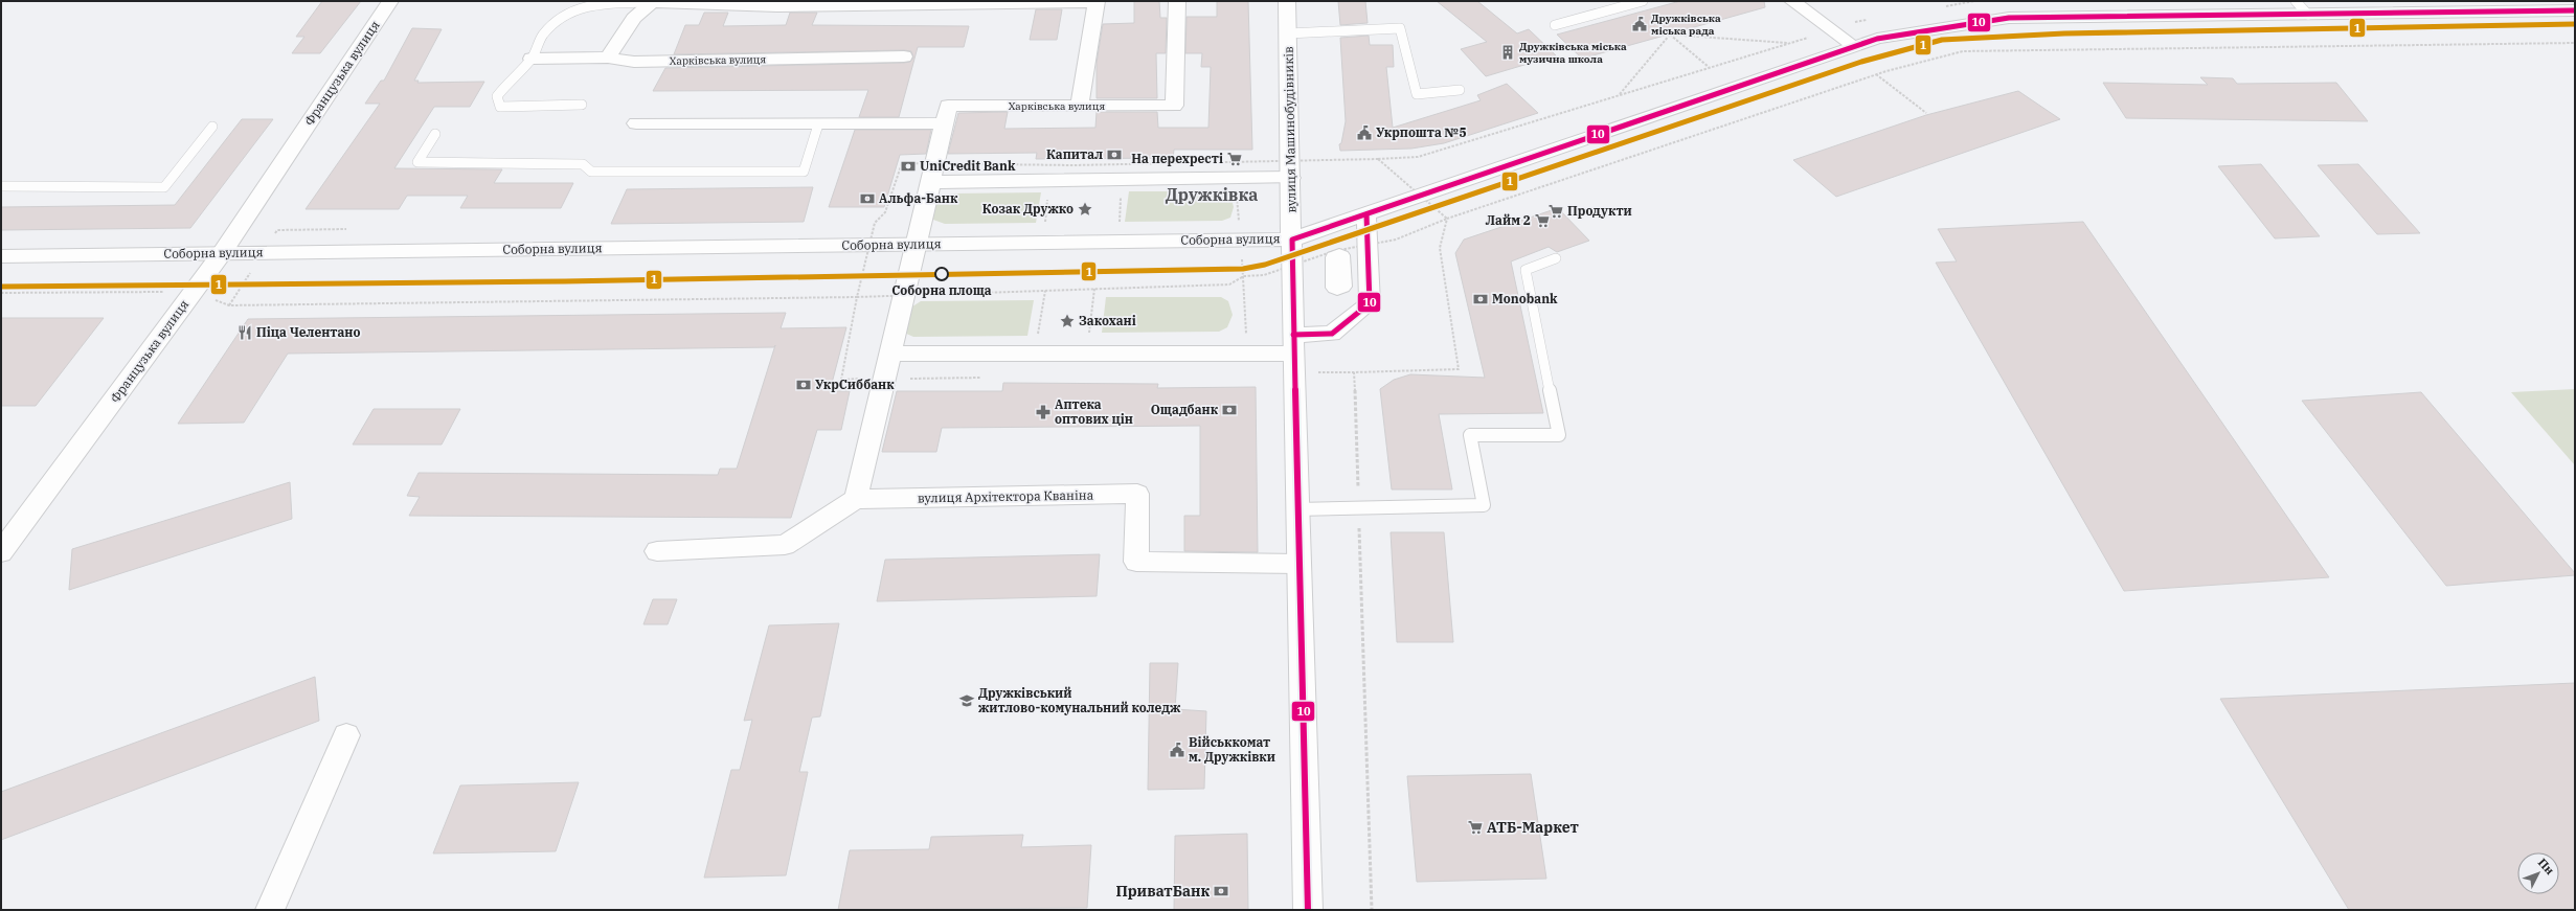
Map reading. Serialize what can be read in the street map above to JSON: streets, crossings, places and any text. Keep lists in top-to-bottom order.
{
  "streets": {
    "street": [
      "Харківська вулиця",
      "Французька вулиця",
      "вулиця Машинобудівників",
      "Соборна вулиця",
      "вулиця Архітектора Кваніна"
    ]
  },
  "crossings": [
    ["Французька вулиця", "Соборна вулиця"],
    ["вулиця Машинобудівників", "Соборна вулиця"],
    ["вулиця Машинобудівників", "вулиця Архітектора Кваніна"]
  ],
  "districts": ["Дружківка"],
  "places": {
    "public building": ["Дружківська міська рада", "Укрпошта №5", "Військкомат м. Дружківки"],
    "building": ["Дружківська міська музична школа"],
    "bank": [
      "Капитал",
      "UniCredit Bank",
      "Альфа-Банк",
      "Monobank",
      "УкрСиббанк",
      "Ощадбанк",
      "ПриватБанк"
    ],
    "supermarket": [
      "На перехресті",
      "Продукти",
      "Лайм 2",
      "АТБ-Маркет"
    ],
    "place": ["Козак Дружко", "Закохані"],
    "other": ["Соборна площа"],
    "restaurant": ["Піца Челентано"],
    "pharmacy": ["Аптека оптових цін"],
    "school or university": ["Дружківський житлово-комунальний коледж"]
  },
  "lines": ["transit line 10", "transit line 1"],
  "north": "top right"
}
